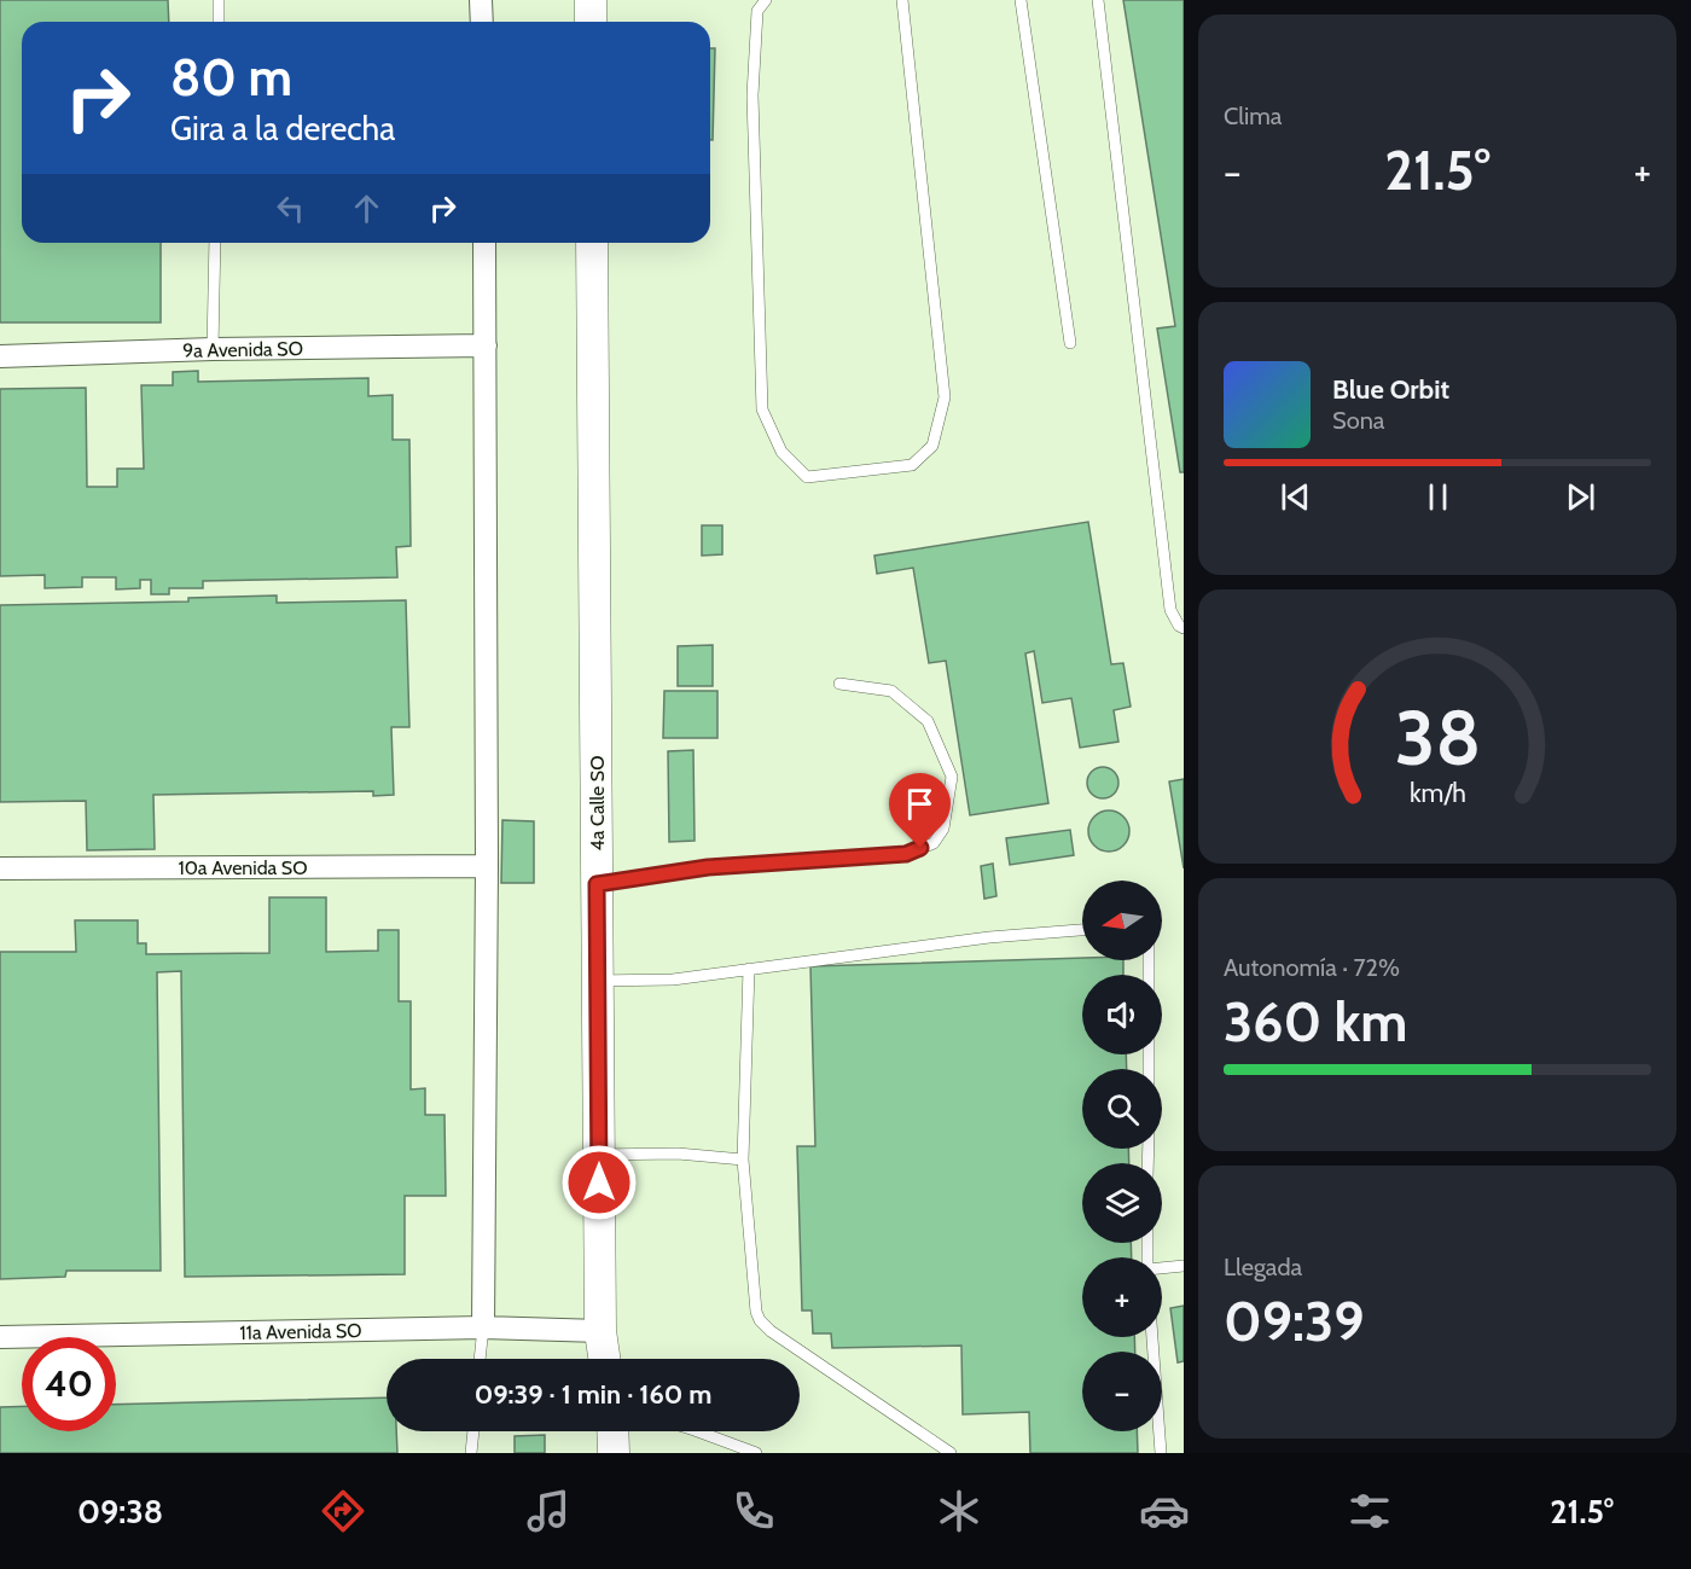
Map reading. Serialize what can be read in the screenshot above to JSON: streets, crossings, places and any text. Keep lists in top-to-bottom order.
{
  "streets": {
    "street": [
      "9a Avenida SO",
      "4a Calle SO",
      "10a Avenida SO",
      "11a Avenida SO"
    ]
  },
  "crossings": [
    ["4a Calle SO", "11a Avenida SO"]
  ],
  "north": "left",
  "page": {
    "tile": [
      "Clima",
      ["Autonomía · 72%", "360 km"],
      ["Llegada", "09:39"]
    ],
    "turn": ["80 m", "Gira a la derecha"],
    "heat": ["−", "21.5°", "+"],
    "song": ["Blue Orbit", "Sona"],
    "map_buttons": ["+", "−"],
    "limit": "40",
    "trip": "09:39 · 1 min · 160 m",
    "tabs": ["09:38", "21.5°"],
    "gauge": ["38", "km/h"]
  }
}
